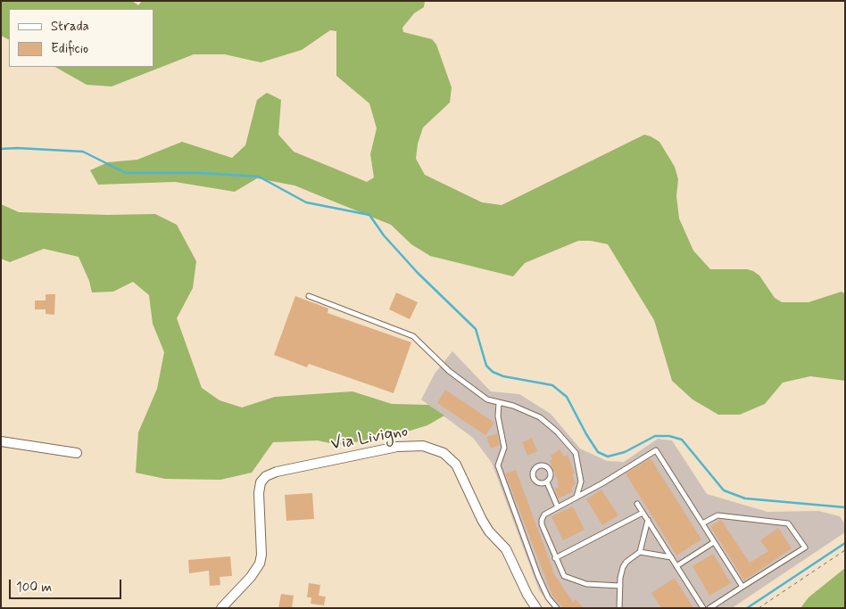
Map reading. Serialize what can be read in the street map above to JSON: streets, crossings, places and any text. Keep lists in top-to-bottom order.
{
  "streets": {
    "street": ["Via Livigno"]
  },
  "legend": ["Strada", "Edificio"],
  "scale_bar": "100 m"
}
